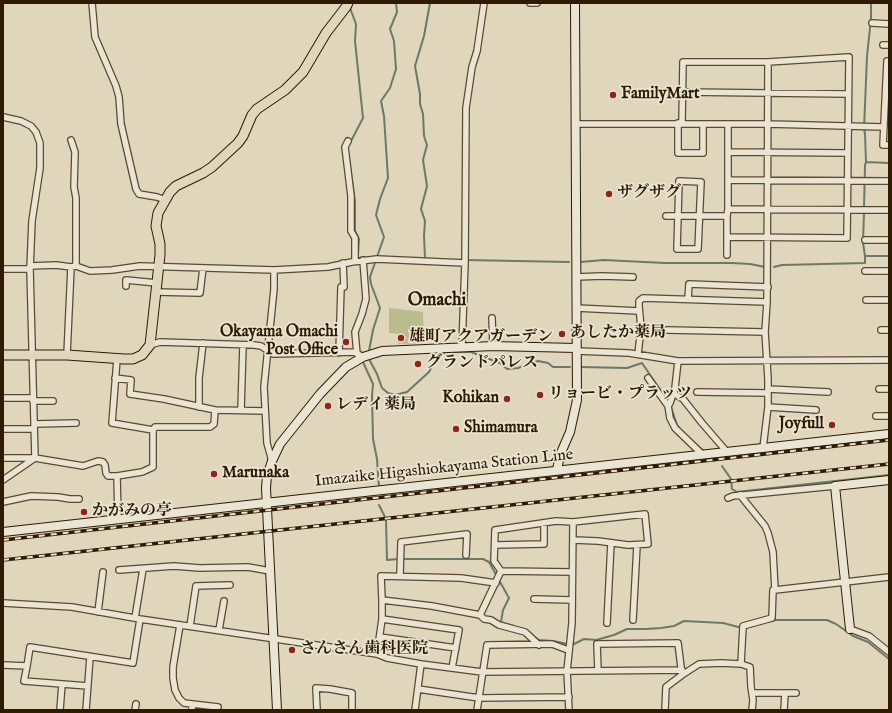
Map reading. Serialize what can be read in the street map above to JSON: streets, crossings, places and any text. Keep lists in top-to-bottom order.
{
  "streets": {
    "street": ["Imazaike Higashiokayama Station Line"]
  },
  "districts": ["Omachi"],
  "places": [
    "FamilyMart",
    "ザグザグ",
    "あしたか薬局",
    "雄町アクアガーデン",
    "Okayama Omachi Post Office",
    "グランドパレス",
    "リョービ・プラッツ",
    "Kohikan",
    "レデイ薬局",
    "Joyfull",
    "Shimamura",
    "Marunaka",
    "かがみの亭",
    "さんさん歯科医院"
  ]
}
